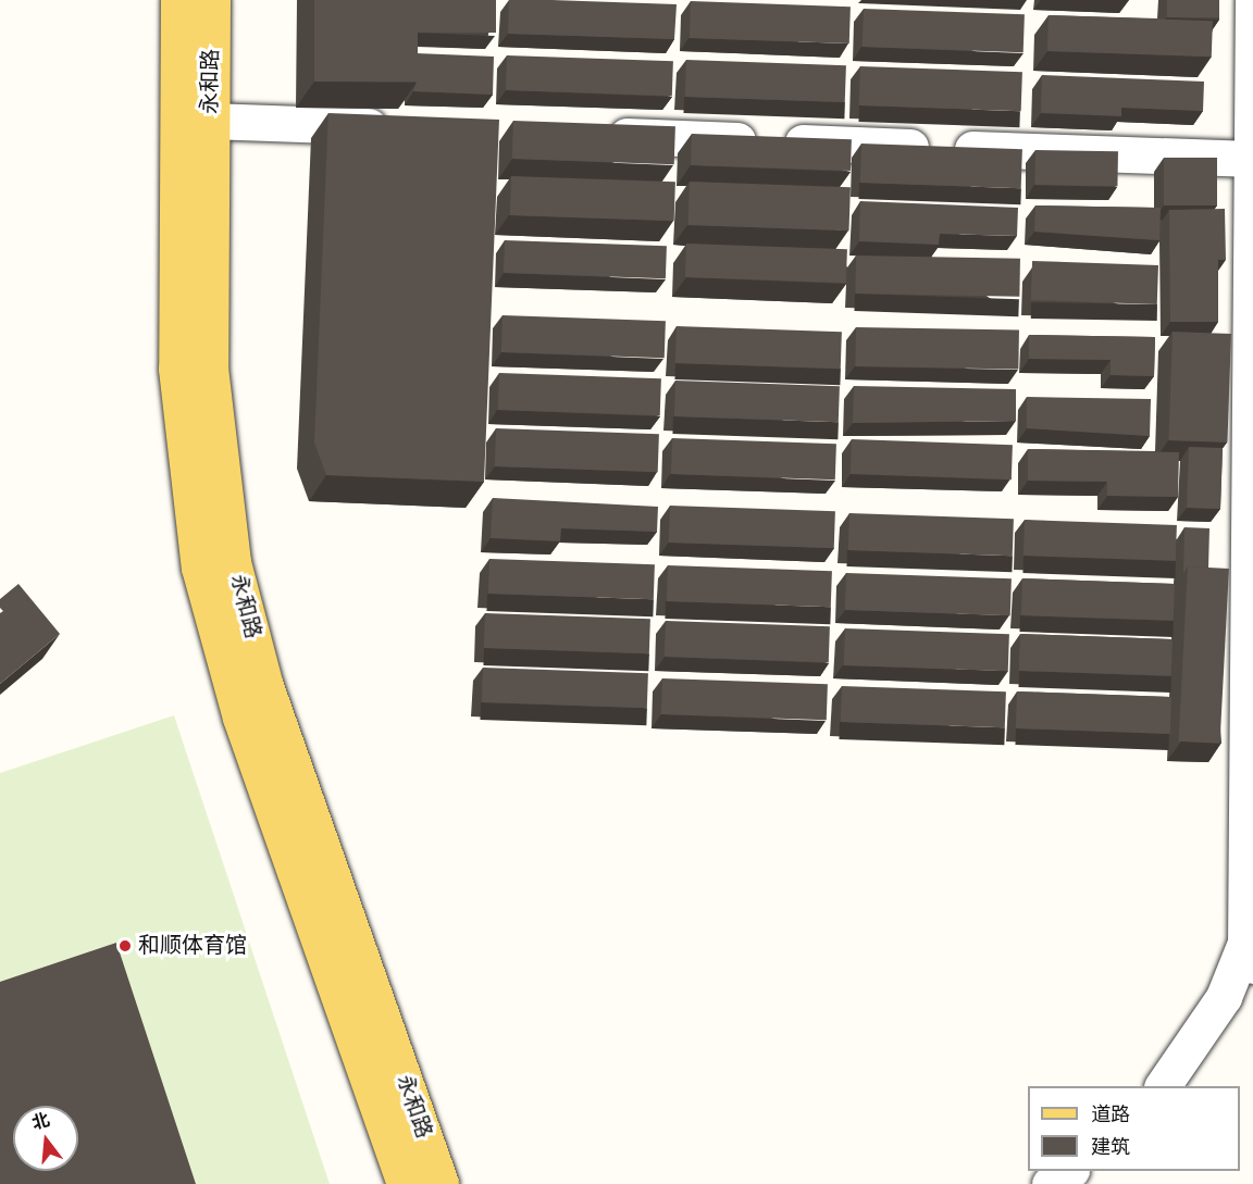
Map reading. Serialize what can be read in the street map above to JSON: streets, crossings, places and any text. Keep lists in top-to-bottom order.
{
  "streets": {
    "main road": ["永和路"]
  },
  "places": ["和顺体育馆"],
  "legend": ["道路", "建筑"],
  "north": "top"
}
